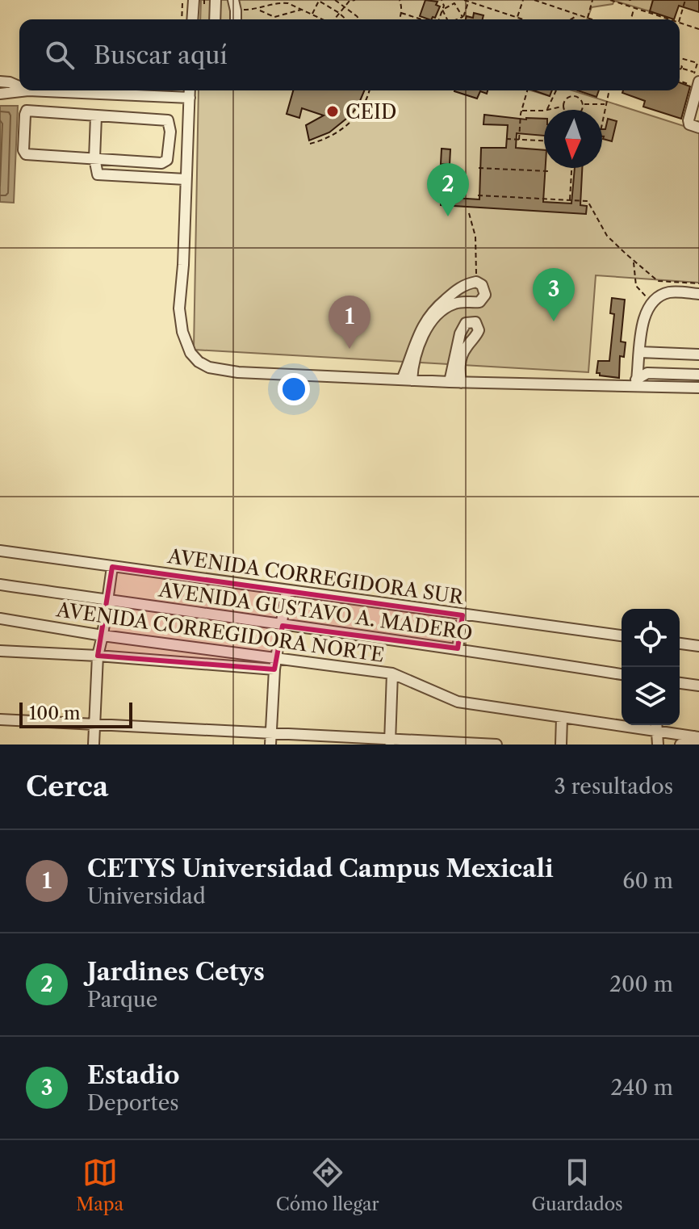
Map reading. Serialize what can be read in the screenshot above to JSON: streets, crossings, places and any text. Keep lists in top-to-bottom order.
{
  "streets": {
    "street": ["AVENIDA CORREGIDORA SUR", "AVENIDA GUSTAVO A. MADERO", "AVENIDA CORREGIDORA NORTE"]
  },
  "places": ["CEID"],
  "scale_bar": "100 m",
  "north": "bottom",
  "page": {
    "search": "Buscar aquí",
    "pins": ["2", "3", "1"],
    "scale": "100 m",
    "heading": ["Cerca", "3 resultados"],
    "list": [
      {
        "mark": "1",
        "name": "CETYS Universidad Campus Mexicali",
        "note": "Universidad",
        "value": "60 m"
      },
      {
        "mark": "2",
        "name": "Jardines Cetys",
        "note": "Parque",
        "value": "200 m"
      },
      {
        "mark": "3",
        "name": "Estadio",
        "note": "Deportes",
        "value": "240 m"
      }
    ],
    "nav": ["Mapa", "Cómo llegar", "Guardados"]
  }
}
